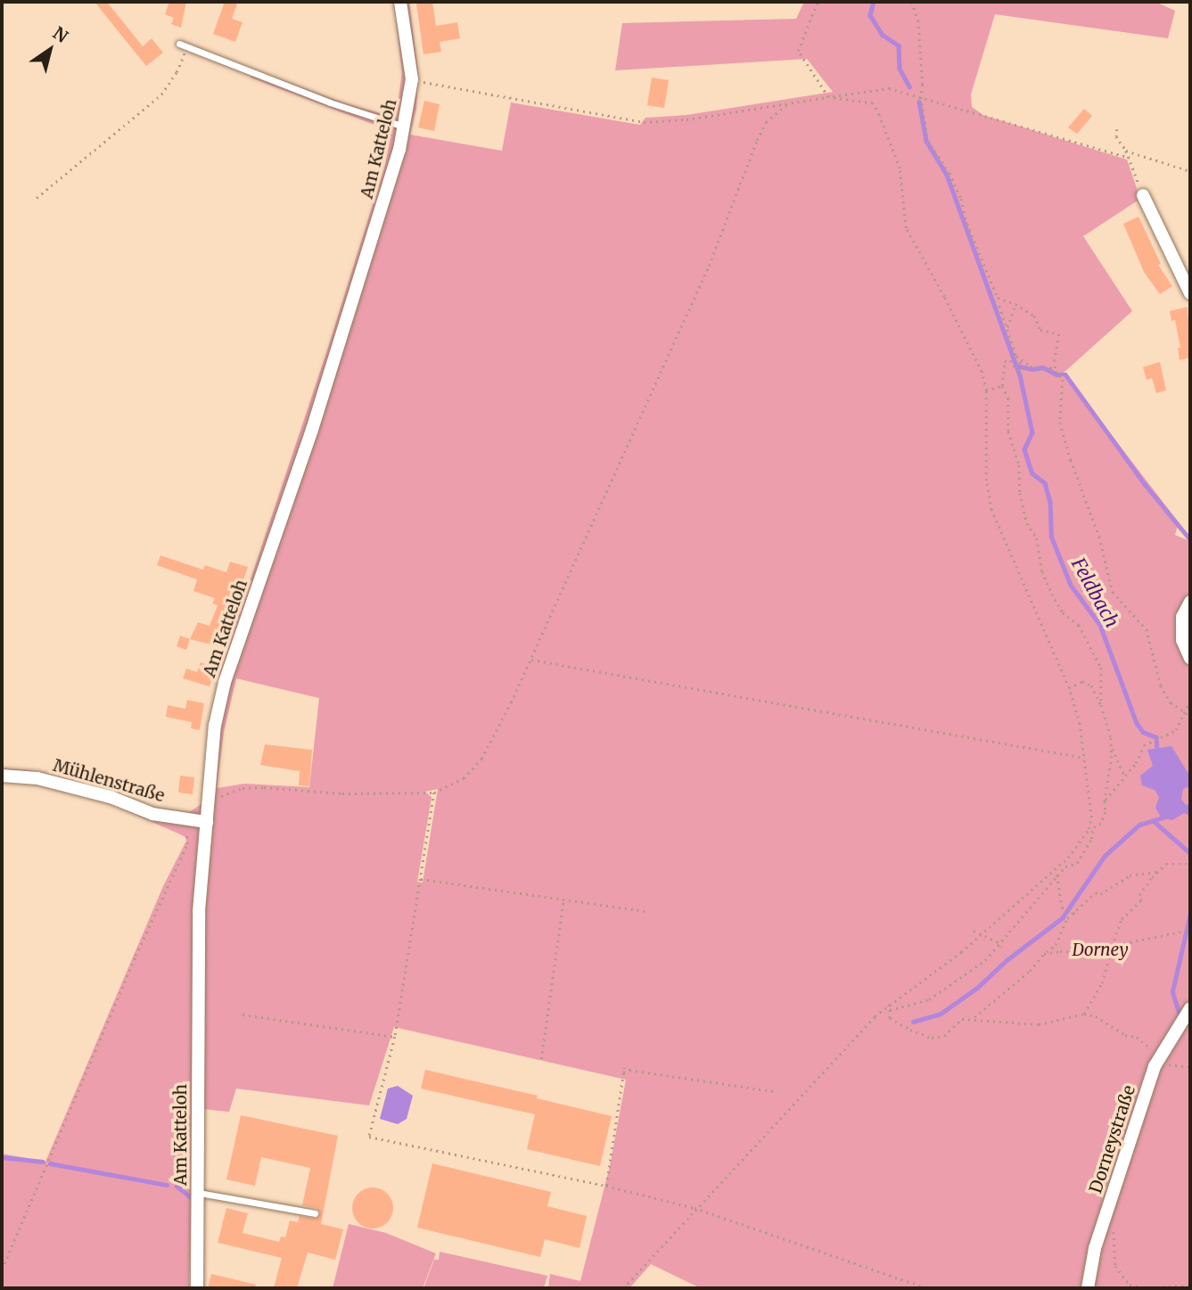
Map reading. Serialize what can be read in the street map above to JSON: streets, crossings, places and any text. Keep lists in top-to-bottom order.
{
  "streets": {
    "street": ["Am Katteloh", "Mühlenstraße", "Dorneystraße"]
  },
  "crossings": [
    ["Am Katteloh", "Mühlenstraße"]
  ],
  "water": ["Feldbach"],
  "parks": ["Dorney"],
  "north": "top right"
}
